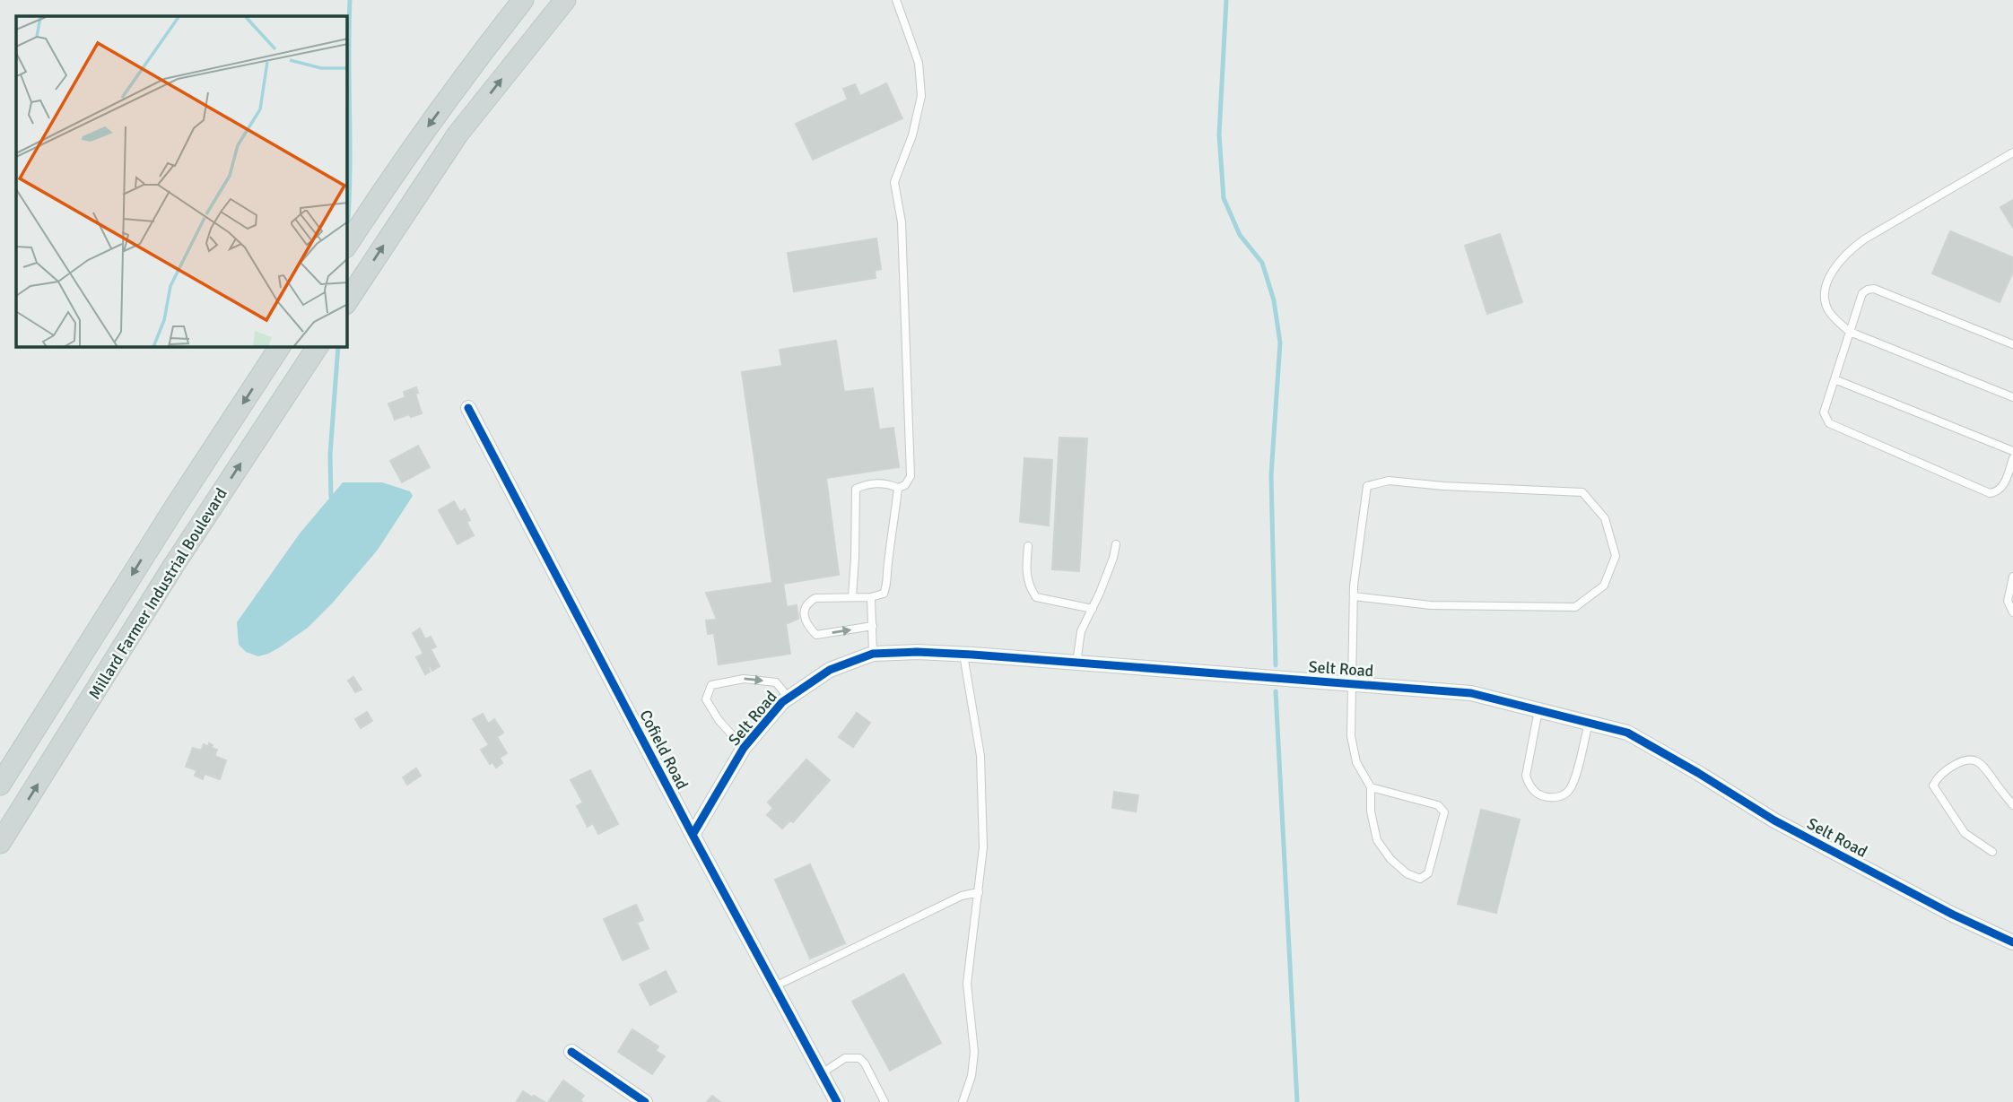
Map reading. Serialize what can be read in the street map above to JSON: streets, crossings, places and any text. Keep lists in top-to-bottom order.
{
  "streets": {
    "main road": ["Millard Farmer Industrial Boulevard"],
    "street": ["Selt Road", "Cofield Road"]
  },
  "crossings": [
    ["Selt Road", "Cofield Road"]
  ]
}
